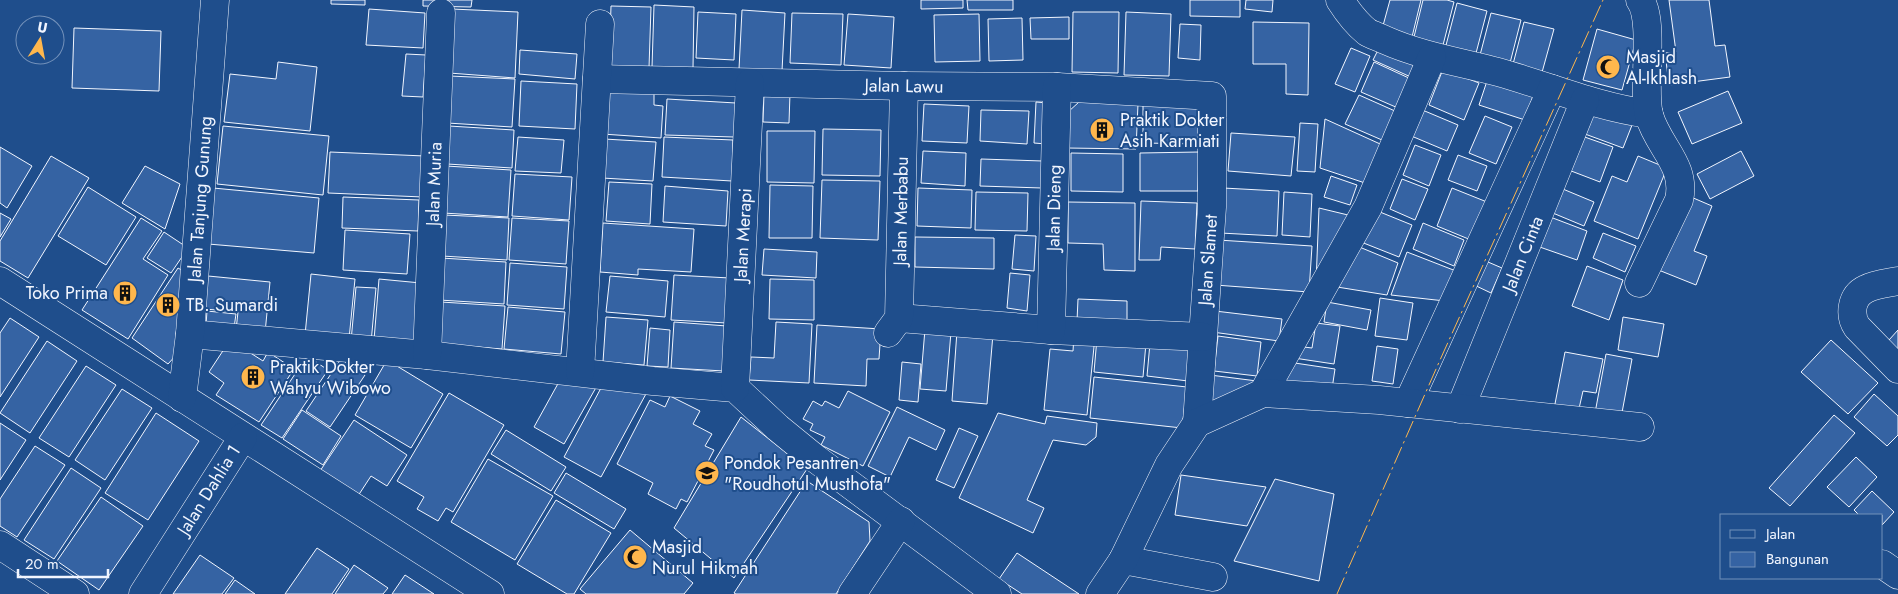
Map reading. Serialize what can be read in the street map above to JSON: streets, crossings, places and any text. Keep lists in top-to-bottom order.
{
  "streets": {
    "street": [
      "Jalan Lawu",
      "Jalan Muria",
      "Jalan Tanjung Gunung",
      "Jalan Dieng",
      "Jalan Merbabu",
      "Jalan Merapi",
      "Jalan Cinta",
      "Jalan Slamet",
      "Jalan Dahlia 1"
    ]
  },
  "crossings": [
    ["Jalan Lawu", "Jalan Dieng"],
    ["Jalan Lawu", "Jalan Merbabu"],
    ["Jalan Lawu", "Jalan Merapi"],
    ["Jalan Lawu", "Jalan Slamet"],
    ["Jalan Dieng", "Jalan Merbabu"]
  ],
  "places": {
    "mosque": ["Masjid Al-Ikhlash", "Masjid Nurul Hikmah"],
    "building": [
      "Praktik Dokter Asih Karmiati",
      "Toko Prima",
      "TB. Sumardi",
      "Praktik Dokter Wahyu Wibowo"
    ],
    "school or university": ["Pondok Pesantren \"Roudhotul Musthofa\""]
  },
  "legend": ["Jalan", "Bangunan"],
  "scale_bar": "20 m",
  "north": "top"
}
